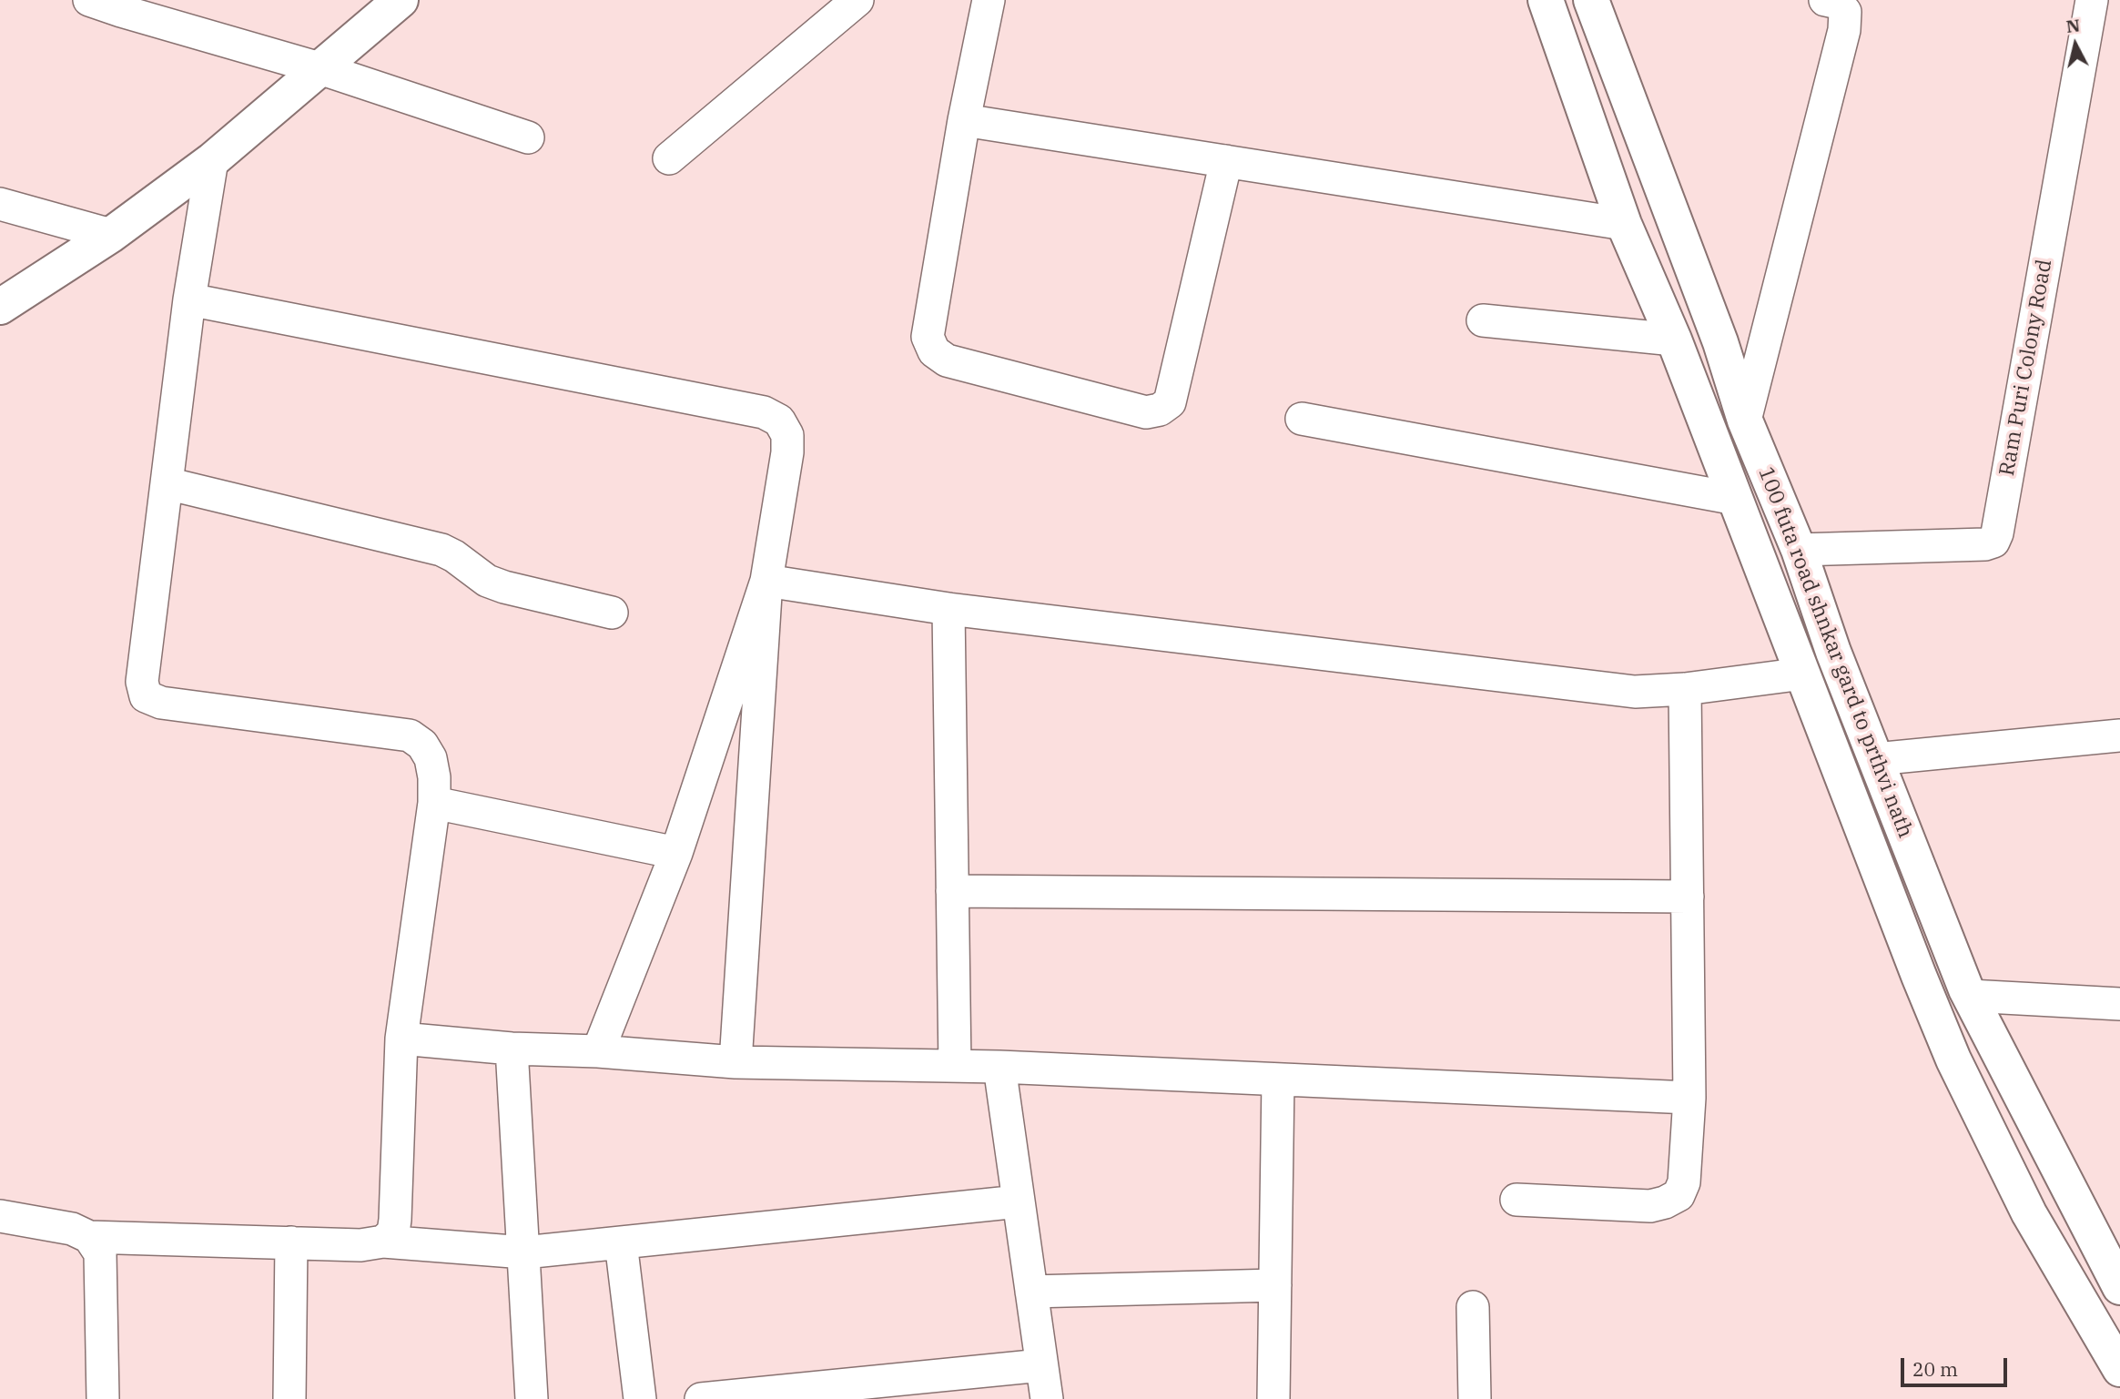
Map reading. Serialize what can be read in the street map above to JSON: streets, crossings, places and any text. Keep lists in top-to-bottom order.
{
  "streets": {
    "street": ["Ram Puri Colony Road", "100 futa road shnkar gard to prthvi nath"]
  },
  "crossings": [
    ["Ram Puri Colony Road", "100 futa road shnkar gard to prthvi nath"]
  ],
  "scale_bar": "20 m",
  "north": "top"
}
